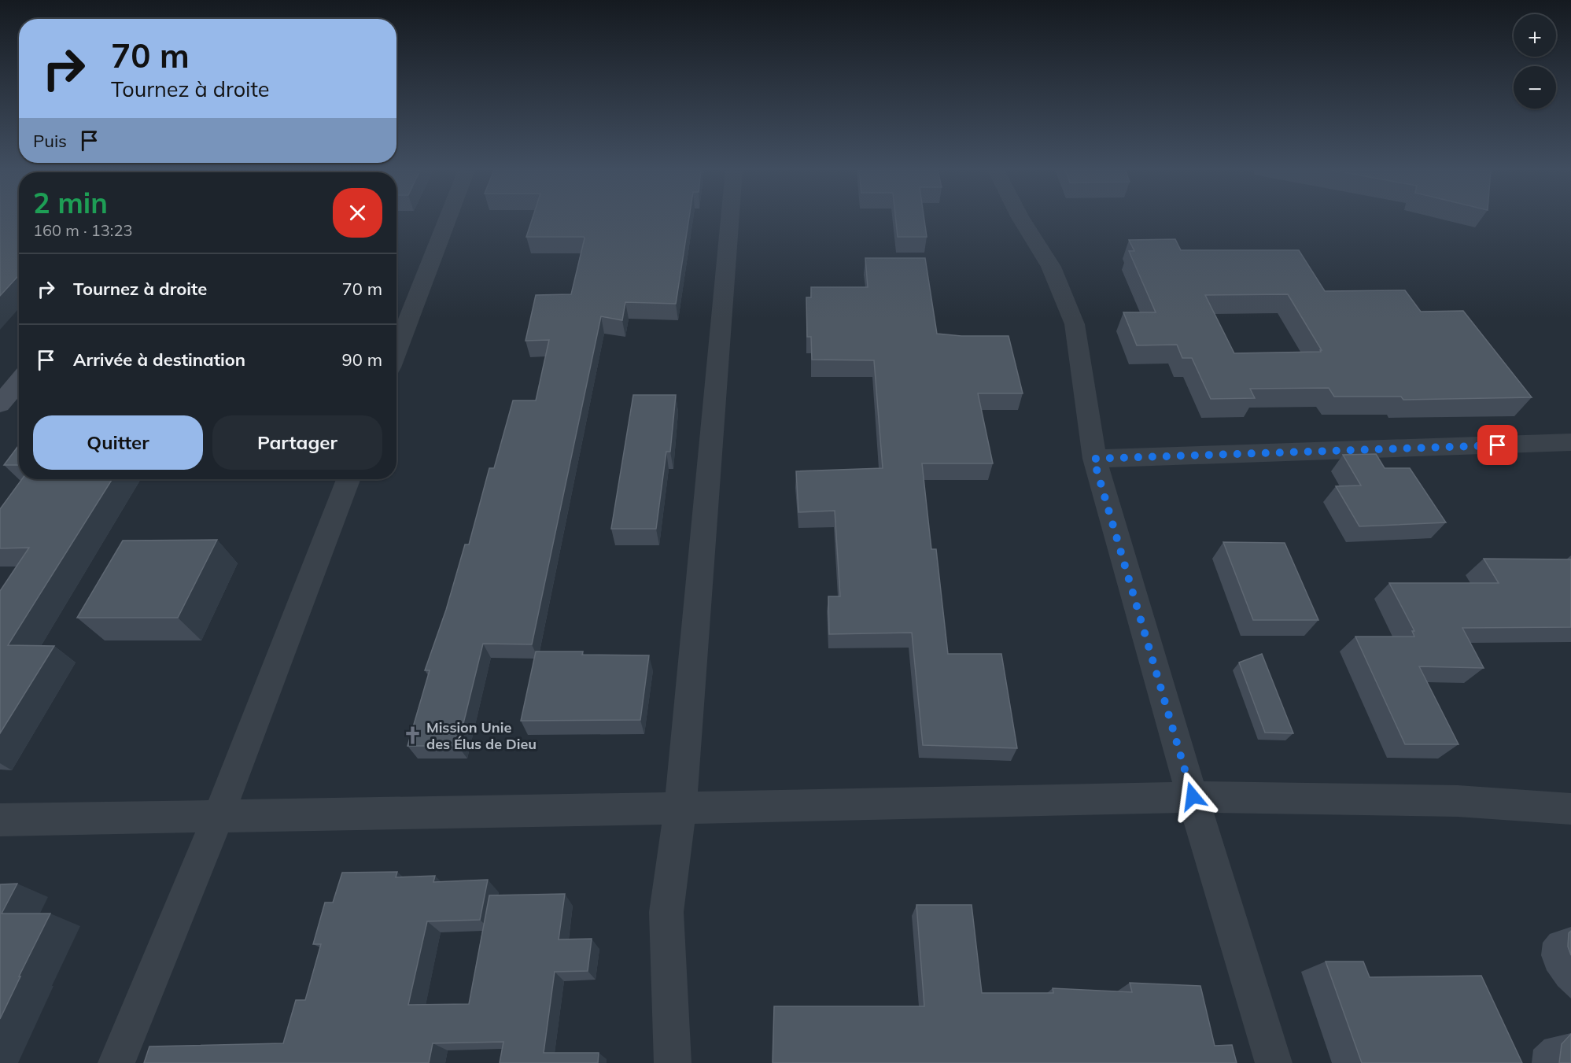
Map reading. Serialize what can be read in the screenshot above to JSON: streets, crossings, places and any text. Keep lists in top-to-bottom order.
{
  "places": {
    "church": ["Mission Unie des Élus de Dieu"]
  },
  "page": {
    "map_buttons": ["+", "−"],
    "turn": ["70 m", "Tournez à droite"],
    "then": "Puis",
    "heading": ["2 min", "160 m · 13:23"],
    "list": [
      {
        "name": "Tournez à droite",
        "value": "70 m"
      },
      {
        "name": "Arrivée à destination",
        "value": "90 m"
      }
    ],
    "buttons": ["Quitter", "Partager"]
  }
}
